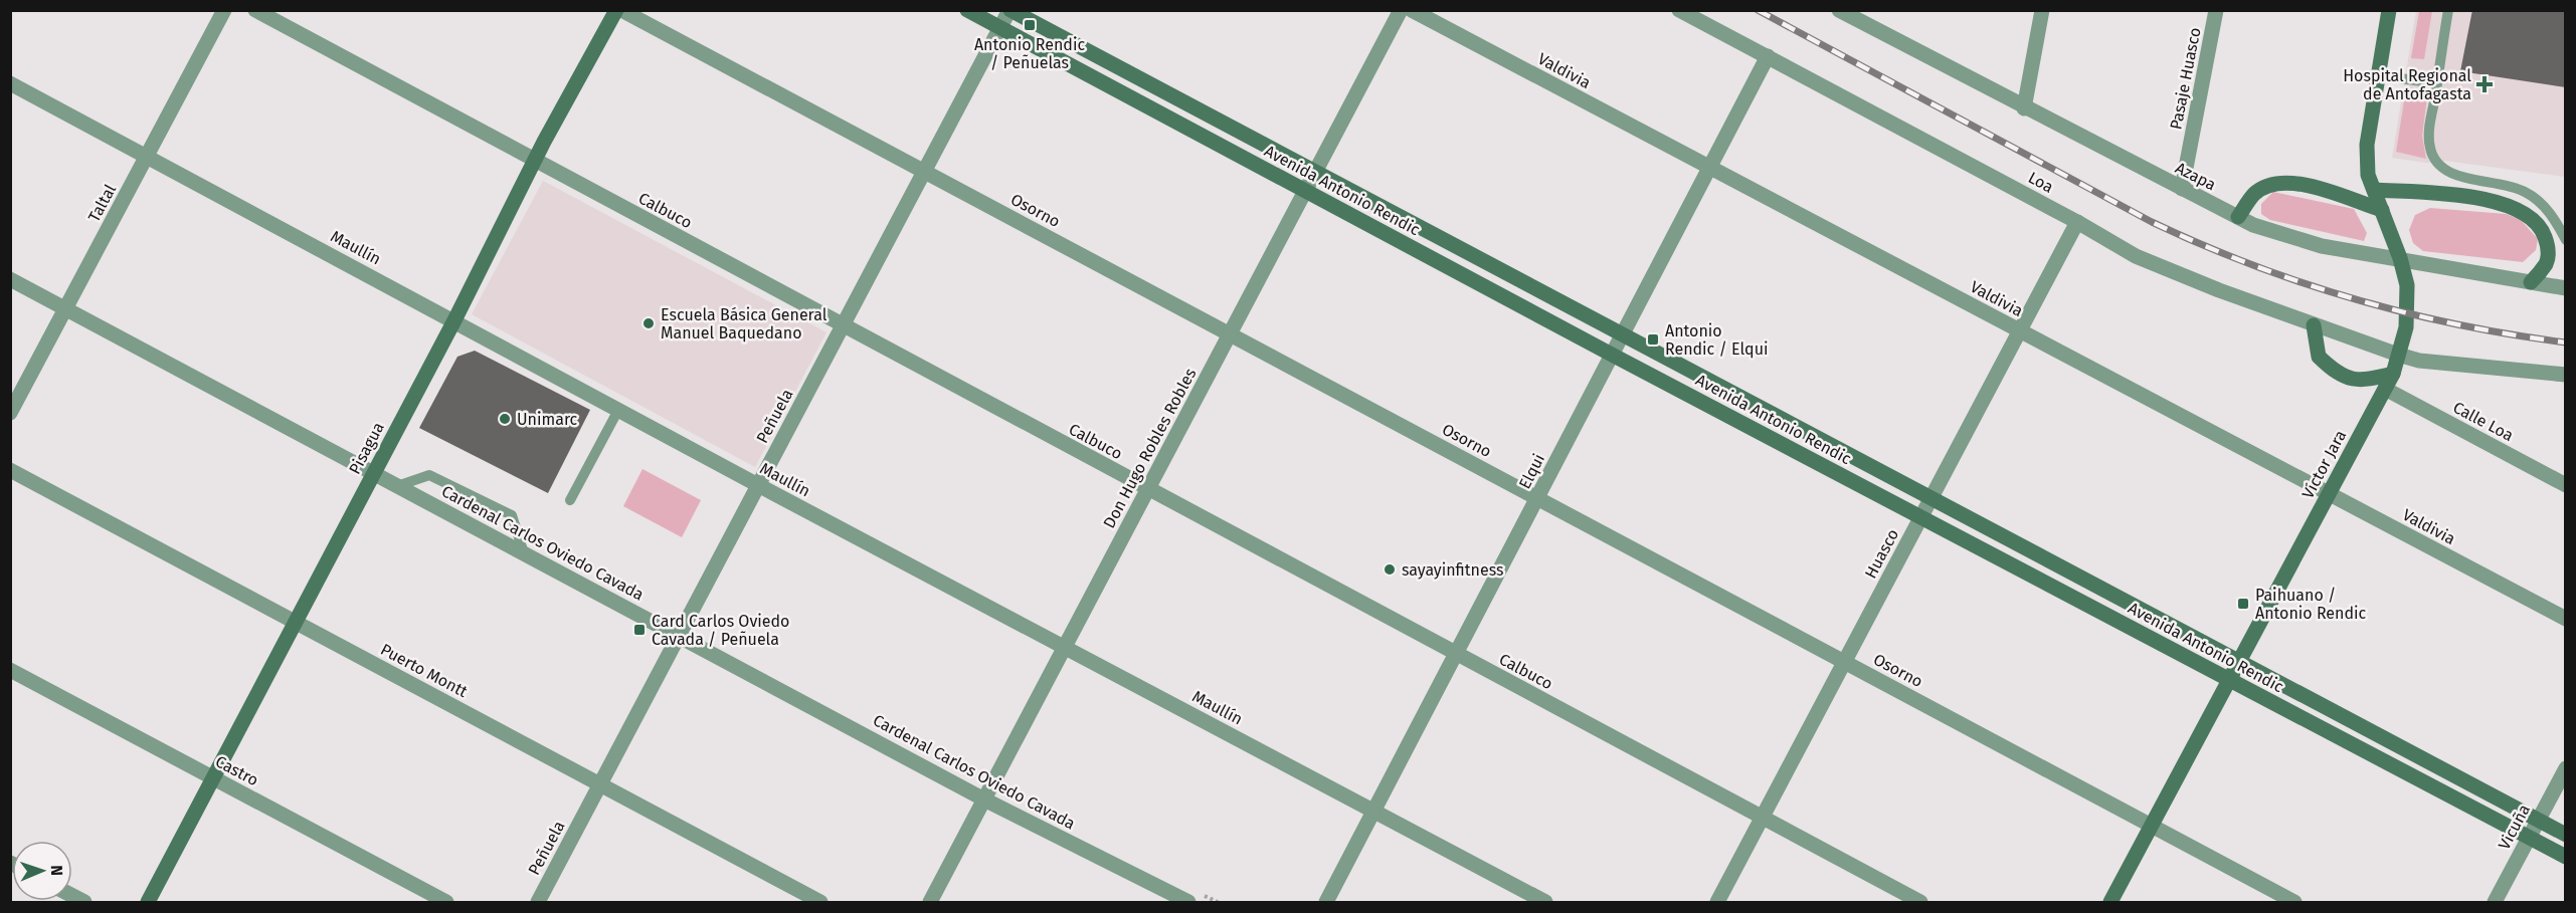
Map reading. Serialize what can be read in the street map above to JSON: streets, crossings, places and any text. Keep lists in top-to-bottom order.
{
  "streets": {
    "main road": ["Avenida Antonio Rendic", "Pisagua", "Víctor Jara"],
    "street": [
      "Valdivia",
      "Pasaje Huasco",
      "Azapa",
      "Loa",
      "Taltal",
      "Calbuco",
      "Osorno",
      "Maullín",
      "Peñuela",
      "Calle Loa",
      "Don Hugo Robles Robles",
      "Elqui",
      "Cardenal Carlos Oviedo Cavada",
      "Huasco",
      "Puerto Montt",
      "Castro",
      "Vicuña"
    ]
  },
  "crossings": [
    ["Valdivia", "Víctor Jara"],
    ["Valdivia", "Elqui"],
    ["Valdivia", "Huasco"],
    ["Pasaje Huasco", "Azapa"],
    ["Azapa", "Víctor Jara"],
    ["Loa", "Víctor Jara"],
    ["Loa", "Elqui"],
    ["Loa", "Huasco"],
    ["Avenida Antonio Rendic", "Peñuela"],
    ["Avenida Antonio Rendic", "Don Hugo Robles Robles"],
    ["Avenida Antonio Rendic", "Víctor Jara"],
    ["Avenida Antonio Rendic", "Elqui"],
    ["Avenida Antonio Rendic", "Huasco"],
    ["Avenida Antonio Rendic", "Vicuña"],
    ["Taltal", "Maullín"],
    ["Taltal", "Cardenal Carlos Oviedo Cavada"],
    ["Calbuco", "Peñuela"],
    ["Calbuco", "Pisagua"],
    ["Calbuco", "Don Hugo Robles Robles"],
    ["Calbuco", "Elqui"],
    ["Calbuco", "Huasco"],
    ["Osorno", "Peñuela"],
    ["Osorno", "Don Hugo Robles Robles"],
    ["Osorno", "Víctor Jara"],
    ["Osorno", "Elqui"],
    ["Osorno", "Huasco"],
    ["Maullín", "Peñuela"],
    ["Maullín", "Pisagua"],
    ["Maullín", "Don Hugo Robles Robles"],
    ["Maullín", "Elqui"],
    ["Peñuela", "Cardenal Carlos Oviedo Cavada"],
    ["Peñuela", "Puerto Montt"],
    ["Calle Loa", "Víctor Jara"],
    ["Pisagua", "Cardenal Carlos Oviedo Cavada"],
    ["Pisagua", "Puerto Montt"],
    ["Pisagua", "Castro"],
    ["Don Hugo Robles Robles", "Cardenal Carlos Oviedo Cavada"]
  ],
  "places": {
    "transit": [
      "Antonio Rendic / Peñuelas",
      "Antonio Rendic / Elqui",
      "Paihuano / Antonio Rendic",
      "Card Carlos Oviedo Cavada / Peñuela"
    ],
    "health": ["Hospital Regional de Antofagasta"],
    "other": ["Escuela Básica General Manuel Baquedano", "Unimarc", "sayayinfitness"]
  },
  "north": "right"
}
